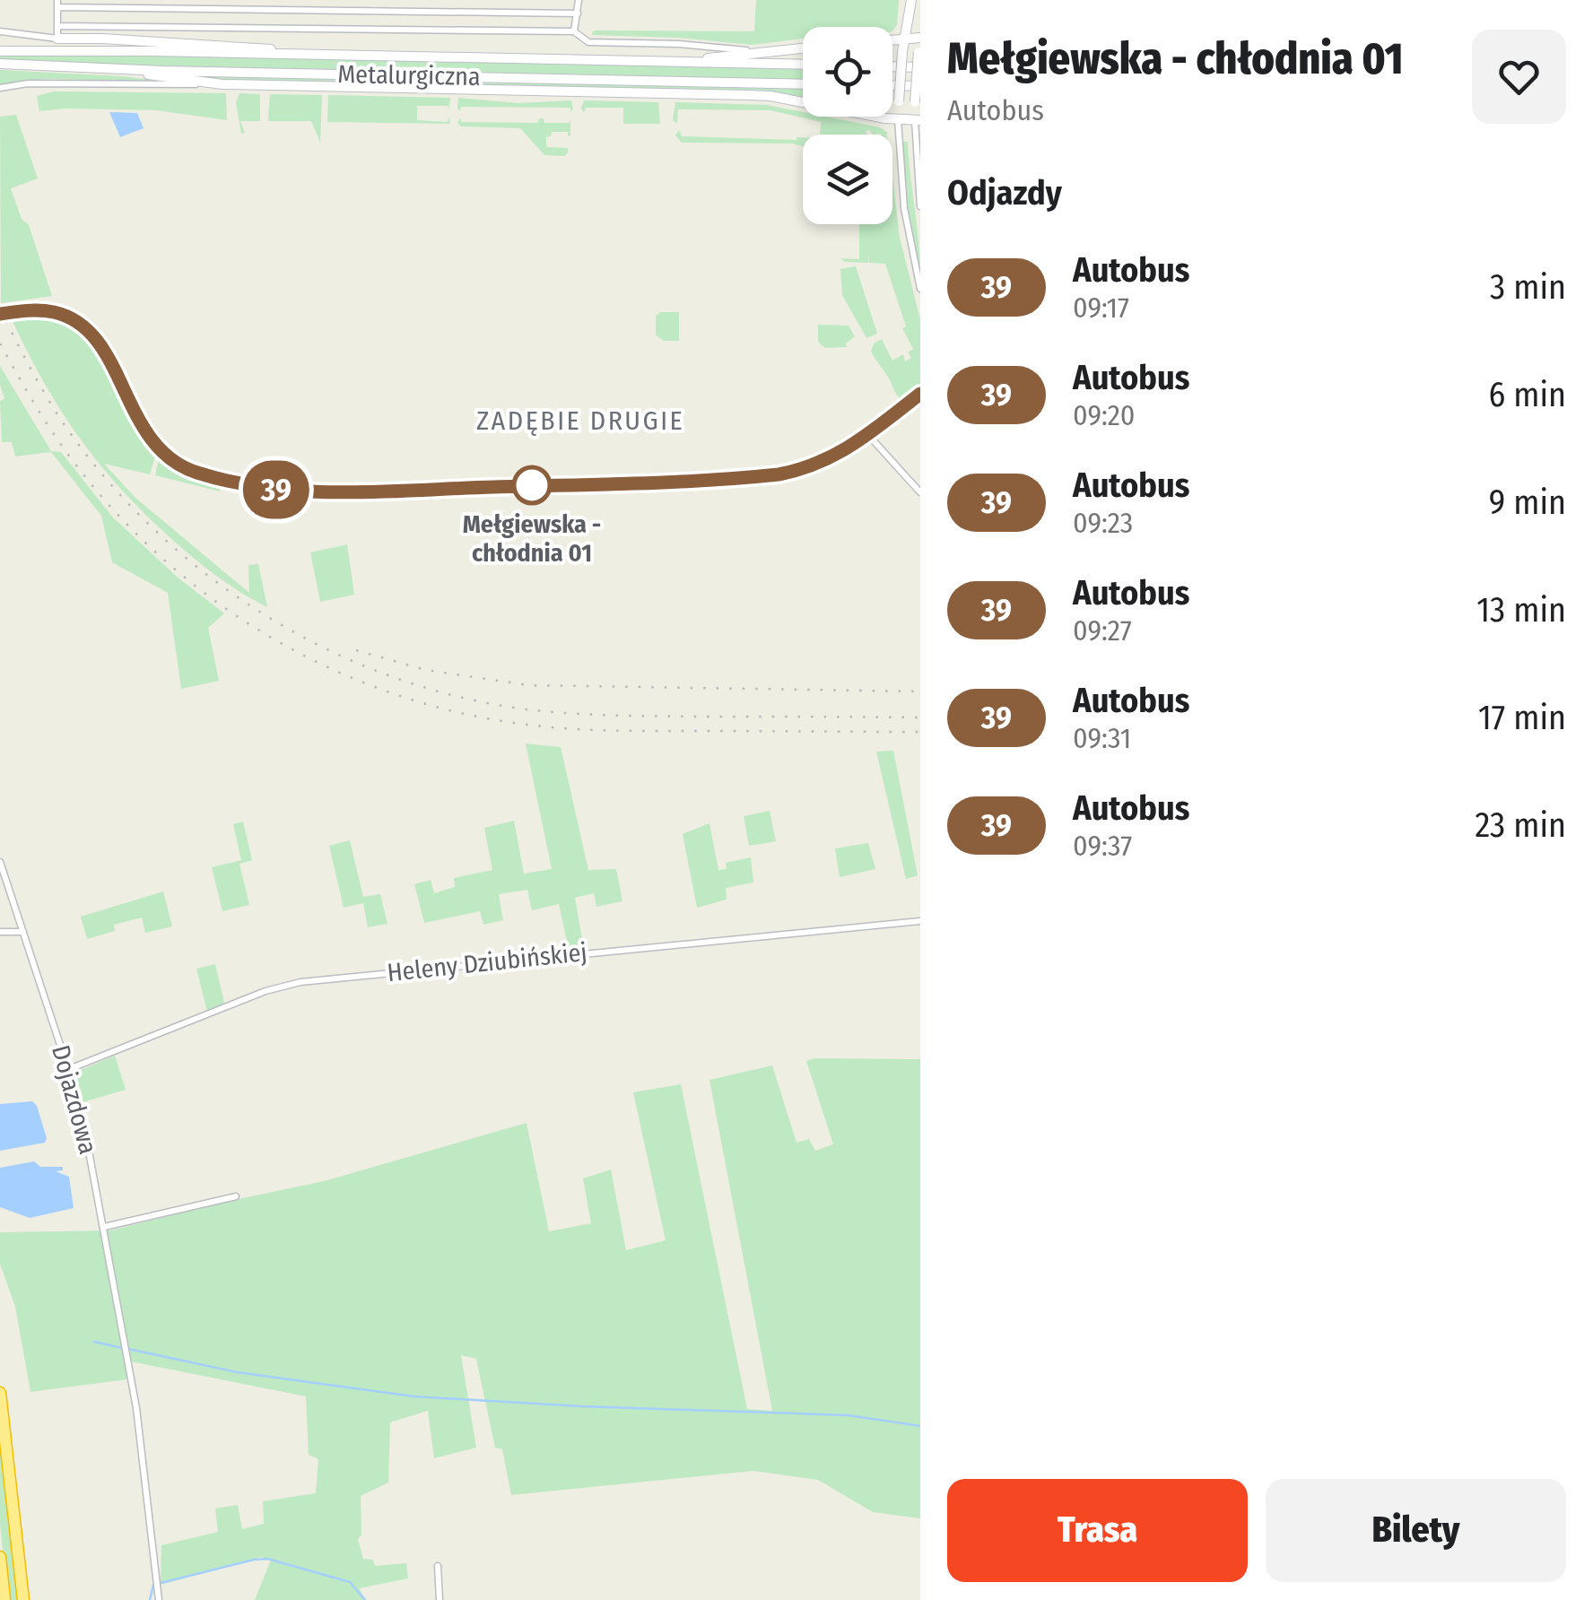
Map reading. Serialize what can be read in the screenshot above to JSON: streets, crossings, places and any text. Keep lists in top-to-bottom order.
{
  "streets": {
    "main road": ["Metalurgiczna"],
    "street": ["Heleny Dziubińskiej", "Dojazdowa"]
  },
  "crossings": [
    ["Heleny Dziubińskiej", "Dojazdowa"]
  ],
  "districts": ["ZADĘBIE DRUGIE"],
  "places": ["Mełgiewska - chłodnia 01"],
  "lines": ["bus line 39"],
  "page": {
    "on_map": "39",
    "heading": [
      ["Mełgiewska - chłodnia 01", "Autobus"],
      "Odjazdy"
    ],
    "list": [
      {
        "mark": "39",
        "name": "Autobus",
        "note": "09:17",
        "value": "3 min"
      },
      {
        "mark": "39",
        "name": "Autobus",
        "note": "09:20",
        "value": "6 min"
      },
      {
        "mark": "39",
        "name": "Autobus",
        "note": "09:23",
        "value": "9 min"
      },
      {
        "mark": "39",
        "name": "Autobus",
        "note": "09:27",
        "value": "13 min"
      },
      {
        "mark": "39",
        "name": "Autobus",
        "note": "09:31",
        "value": "17 min"
      },
      {
        "mark": "39",
        "name": "Autobus",
        "note": "09:37",
        "value": "23 min"
      }
    ],
    "buttons": ["Trasa", "Bilety"]
  }
}
